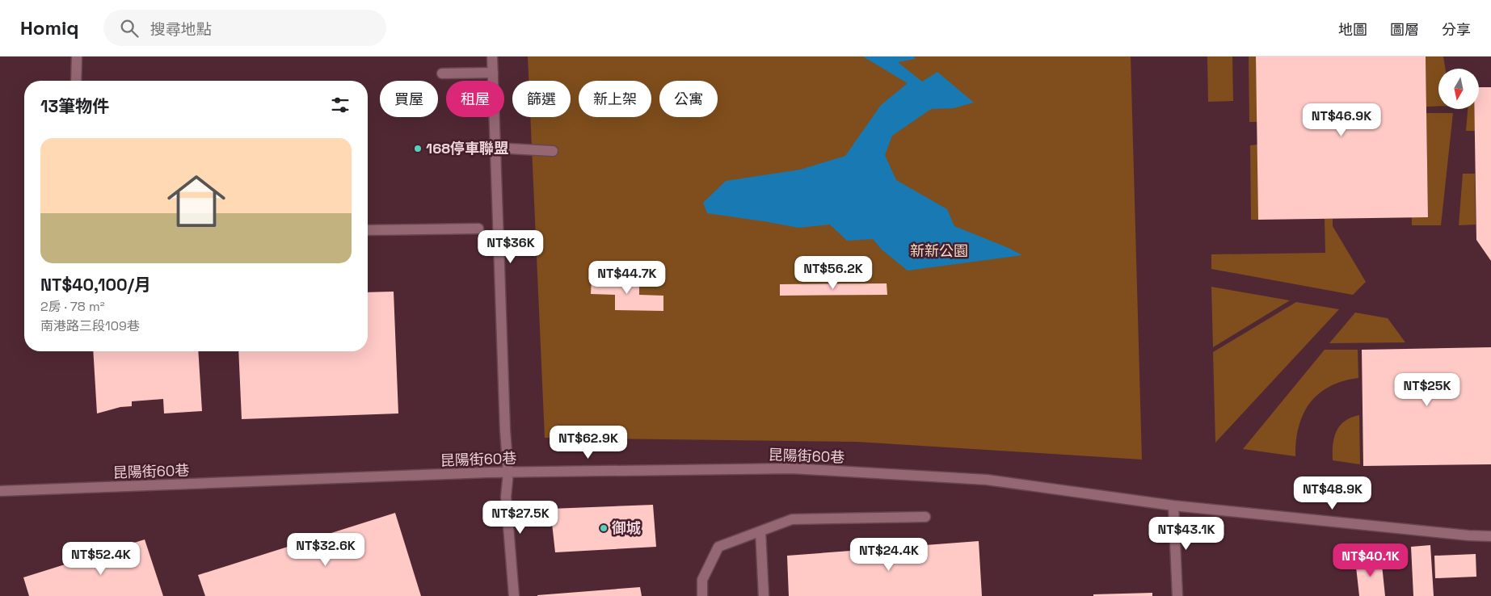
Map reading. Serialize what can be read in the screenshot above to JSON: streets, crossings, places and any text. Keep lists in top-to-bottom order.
{
  "streets": {
    "street": ["昆陽街60巷"]
  },
  "parks": ["新新公園"],
  "places": ["168停車聯盟", "御城"],
  "north": "bottom",
  "page": {
    "header": "Homiq",
    "search": "搜尋地點",
    "nav": ["地圖", "圖層", "分享"],
    "chip": [
      "買屋",
      "租屋",
      "篩選",
      "新上架",
      "公寓"
    ],
    "heading": "13筆物件",
    "price": [
      "NT$46.9K",
      "NT$36K",
      "NT$56.2K",
      "NT$44.7K",
      "NT$25K",
      "NT$62.9K",
      "NT$48.9K",
      "NT$27.5K",
      "NT$43.1K",
      "NT$32.6K",
      "NT$24.4K",
      "NT$52.4K",
      "NT$40.1K"
    ],
    "list": [
      {
        "name": "NT$40,100/月",
        "note": "2房 · 78 m² · 南港路三段109巷"
      }
    ]
  }
}
